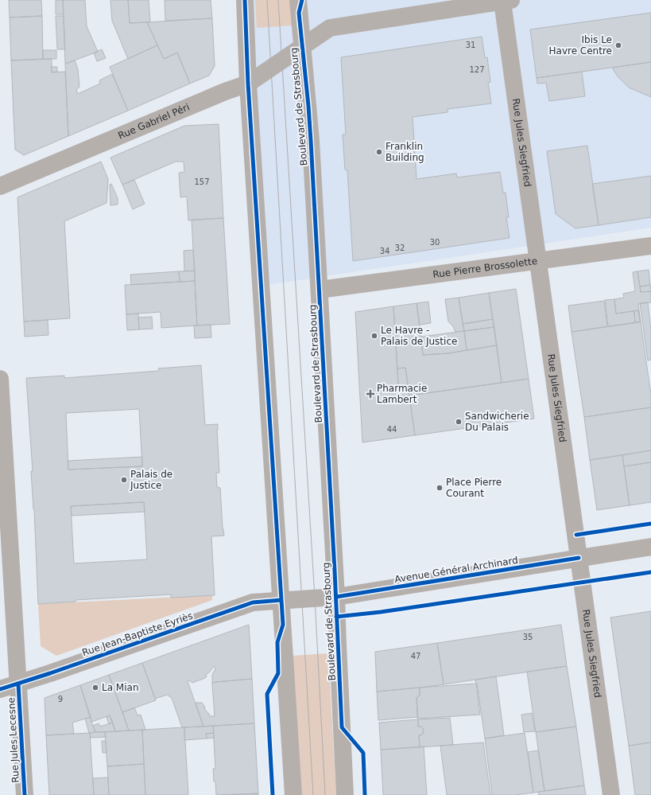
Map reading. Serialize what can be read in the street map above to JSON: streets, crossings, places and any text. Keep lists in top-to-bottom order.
{
  "streets": {
    "street": [
      "Boulevard de Strasbourg",
      "Rue Gabriel Péri",
      "Rue Jules Siegfried",
      "Rue Pierre Brossolette",
      "Avenue Général Archinard",
      "Rue Jean-Baptiste Eyriès",
      "Rue Jules Lecesne"
    ]
  },
  "crossings": [
    ["Boulevard de Strasbourg", "Rue Gabriel Péri"],
    ["Boulevard de Strasbourg", "Rue Pierre Brossolette"],
    ["Boulevard de Strasbourg", "Avenue Général Archinard"],
    ["Boulevard de Strasbourg", "Rue Jean-Baptiste Eyriès"],
    ["Rue Gabriel Péri", "Rue Jules Siegfried"],
    ["Rue Jules Siegfried", "Rue Pierre Brossolette"],
    ["Rue Jules Siegfried", "Avenue Général Archinard"],
    ["Avenue Général Archinard", "Rue Jean-Baptiste Eyriès"],
    ["Rue Jean-Baptiste Eyriès", "Rue Jules Lecesne"]
  ],
  "places": {
    "other": [
      "Ibis Le Havre Centre",
      "Franklin Building",
      "Le Havre - Palais de Justice",
      "Sandwicherie Du Palais",
      "Palais de Justice",
      "Place Pierre Courant",
      "La Mian"
    ],
    "health": ["Pharmacie Lambert"]
  },
  "house_numbers": [
    "31",
    "127",
    "157",
    "30",
    "32",
    "34",
    "44",
    "35",
    "47",
    "9"
  ]
}
